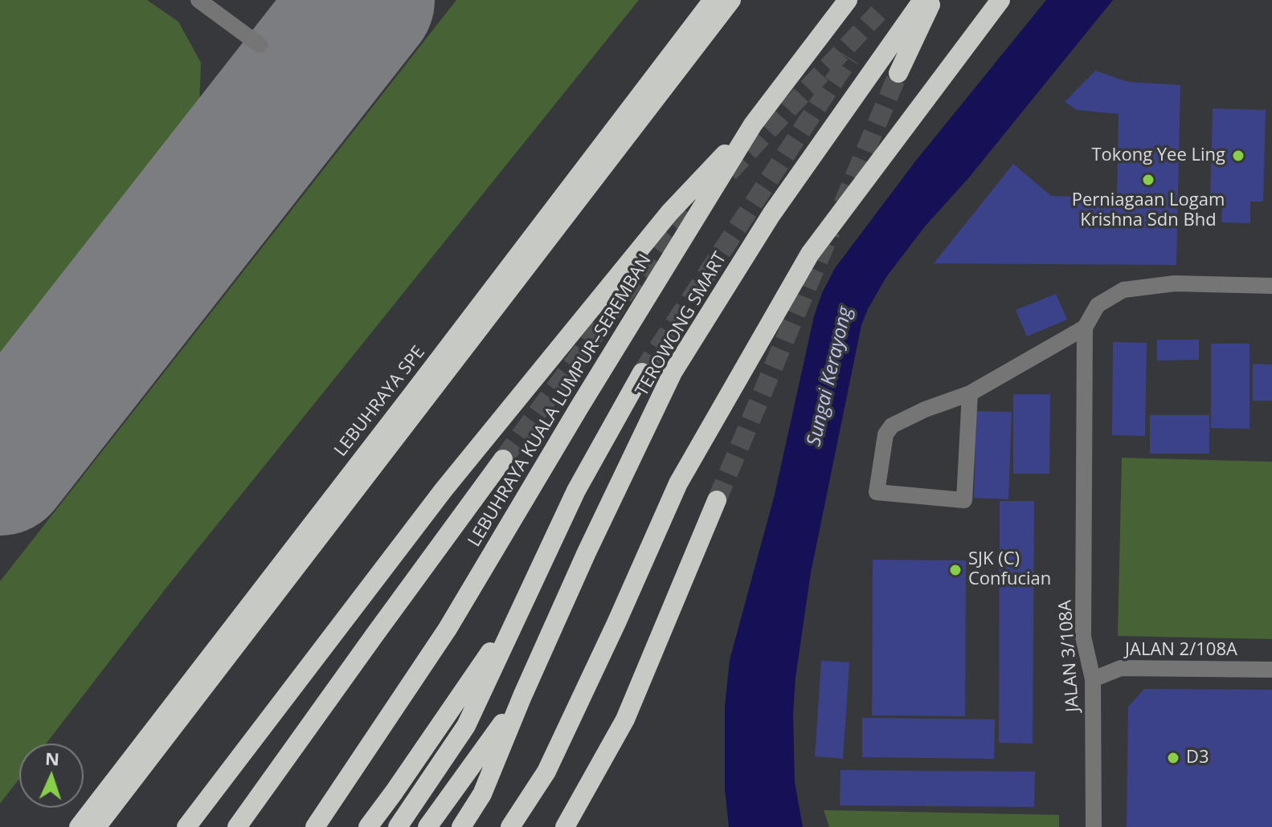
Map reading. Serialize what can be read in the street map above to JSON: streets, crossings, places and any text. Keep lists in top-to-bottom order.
{
  "streets": {
    "highway": ["TEROWONG SMART", "LEBUHRAYA KUALA LUMPUR–SEREMBAN", "LEBUHRAYA SPE"],
    "street": ["JALAN 2/108A", "JALAN 3/108A"]
  },
  "crossings": [
    ["JALAN 2/108A", "JALAN 3/108A"]
  ],
  "water": ["Sungai Kerayong"],
  "places": [
    "Tokong Yee Ling",
    "Perniagaan Logam Krishna Sdn Bhd",
    "SJK (C) Confucian",
    "D3"
  ],
  "north": "top"
}
